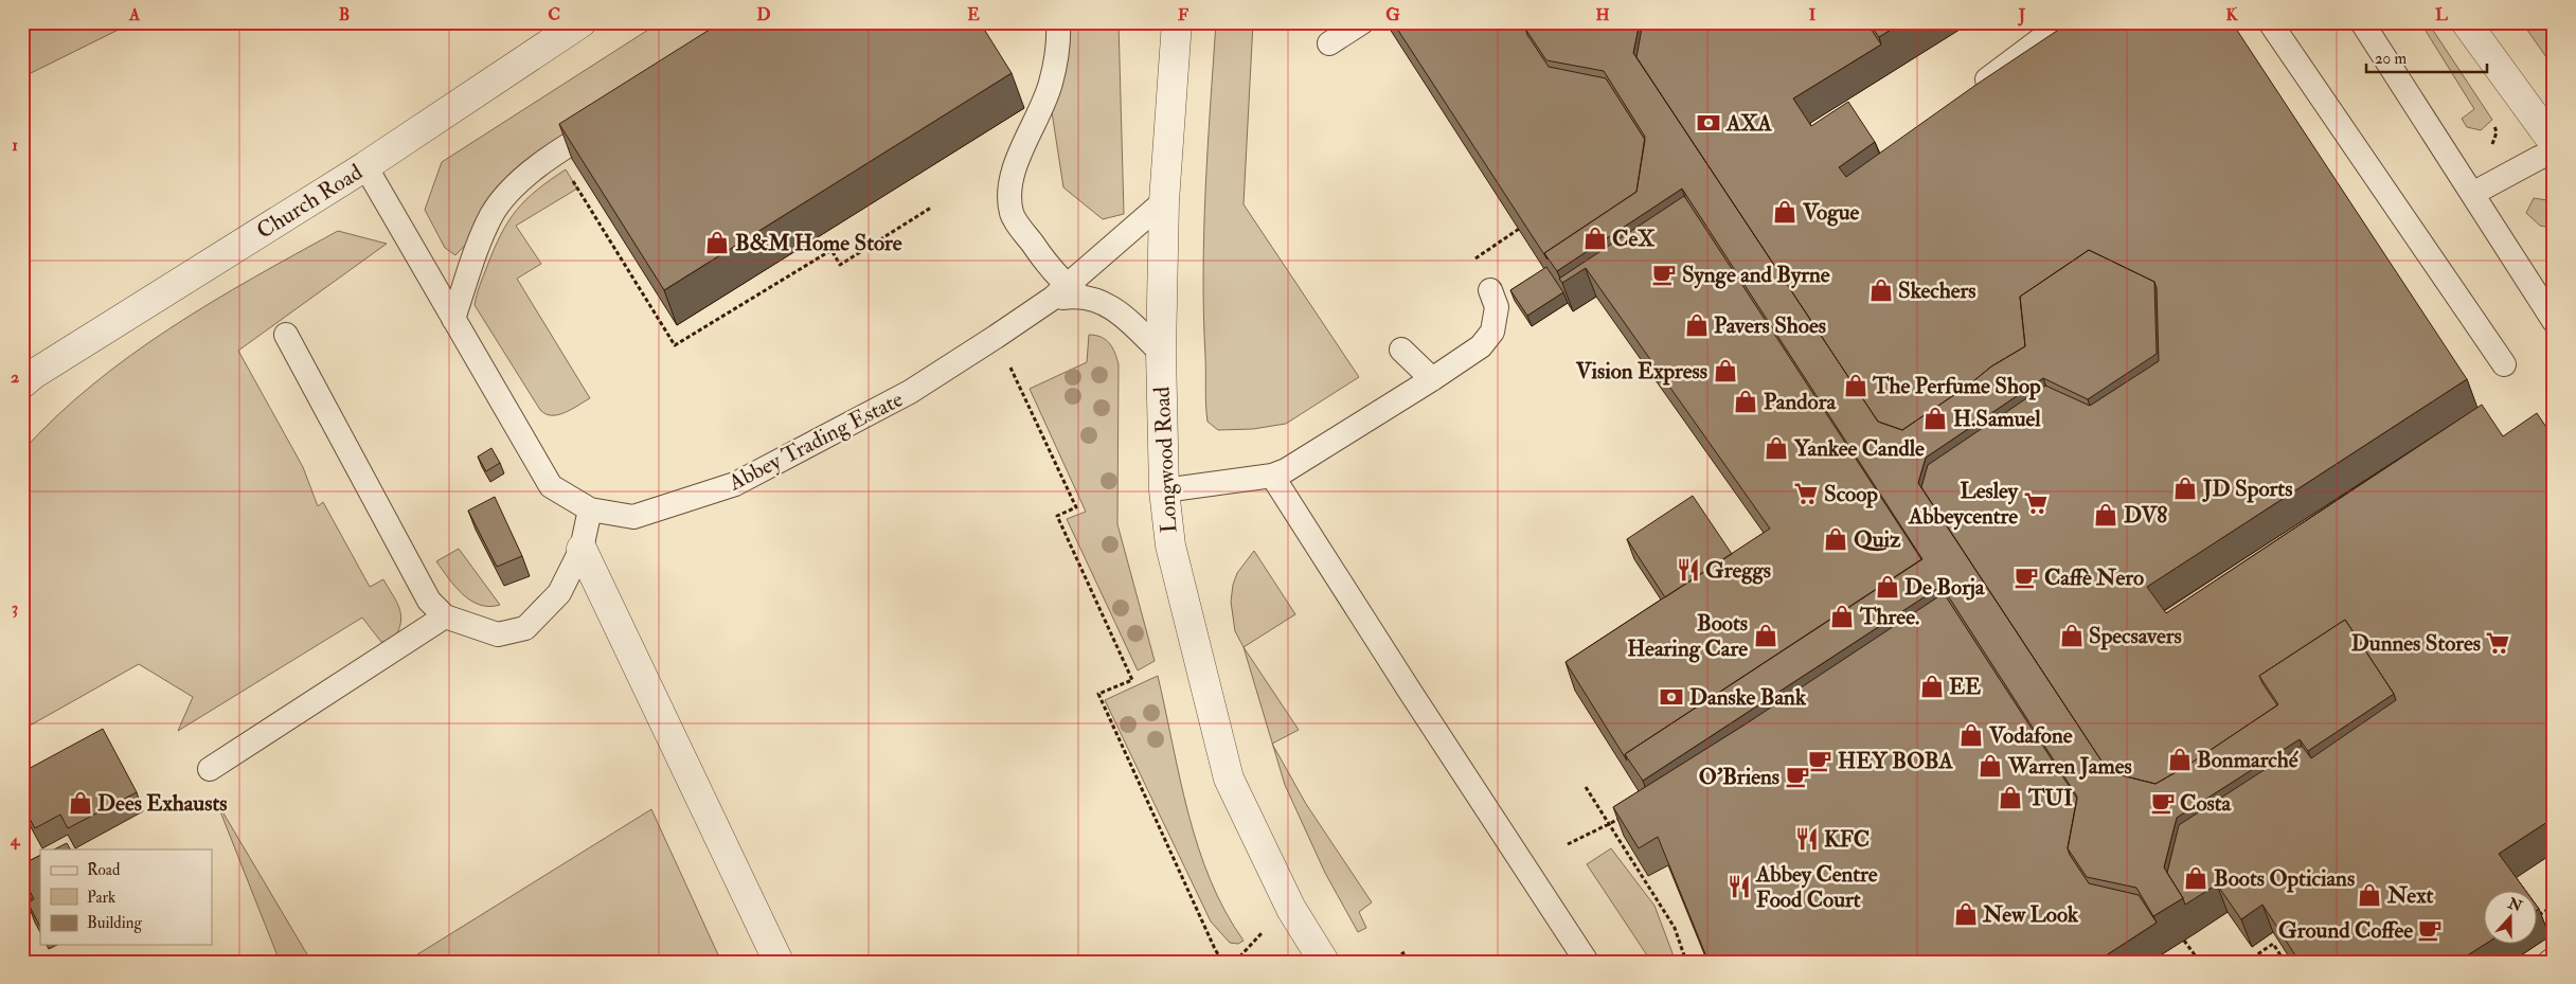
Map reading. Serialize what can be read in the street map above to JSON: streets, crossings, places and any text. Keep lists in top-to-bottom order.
{
  "streets": {
    "street": ["Church Road", "Longwood Road"],
    "lane": ["Abbey Trading Estate"]
  },
  "crossings": [
    ["Church Road", "Abbey Trading Estate"],
    ["Abbey Trading Estate", "Longwood Road"]
  ],
  "places": {
    "bank": ["AXA", "Danske Bank"],
    "shop": [
      "Vogue",
      "CeX",
      "B&M Home Store",
      "Skechers",
      "Pavers Shoes",
      "Vision Express",
      "The Perfume Shop",
      "Pandora",
      "H.Samuel",
      "Yankee Candle",
      "JD Sports",
      "DV8",
      "Quiz",
      "De Borja",
      "Three.",
      "Boots Hearing Care",
      "Specsavers",
      "EE",
      "Vodafone",
      "Bonmarché",
      "Warren James",
      "TUI",
      "Dees Exhausts",
      "Boots Opticians",
      "Next",
      "New Look"
    ],
    "cafe": [
      "Synge and Byrne",
      "Caffè Nero",
      "HEY BOBA",
      "O'Briens",
      "Costa",
      "Ground Coffee"
    ],
    "supermarket": ["Scoop", "Lesley Abbeycentre", "Dunnes Stores"],
    "restaurant": ["Greggs", "KFC", "Abbey Centre Food Court"]
  },
  "legend": ["Road", "Park", "Building"],
  "scale_bar": "20 m",
  "north": "top",
  "grid": {
    "columns": [
      "A",
      "B",
      "C",
      "D",
      "E",
      "F",
      "G",
      "H",
      "I",
      "J",
      "K",
      "L"
    ],
    "rows": [
      "1",
      "2",
      "3",
      "4"
    ]
  }
}
